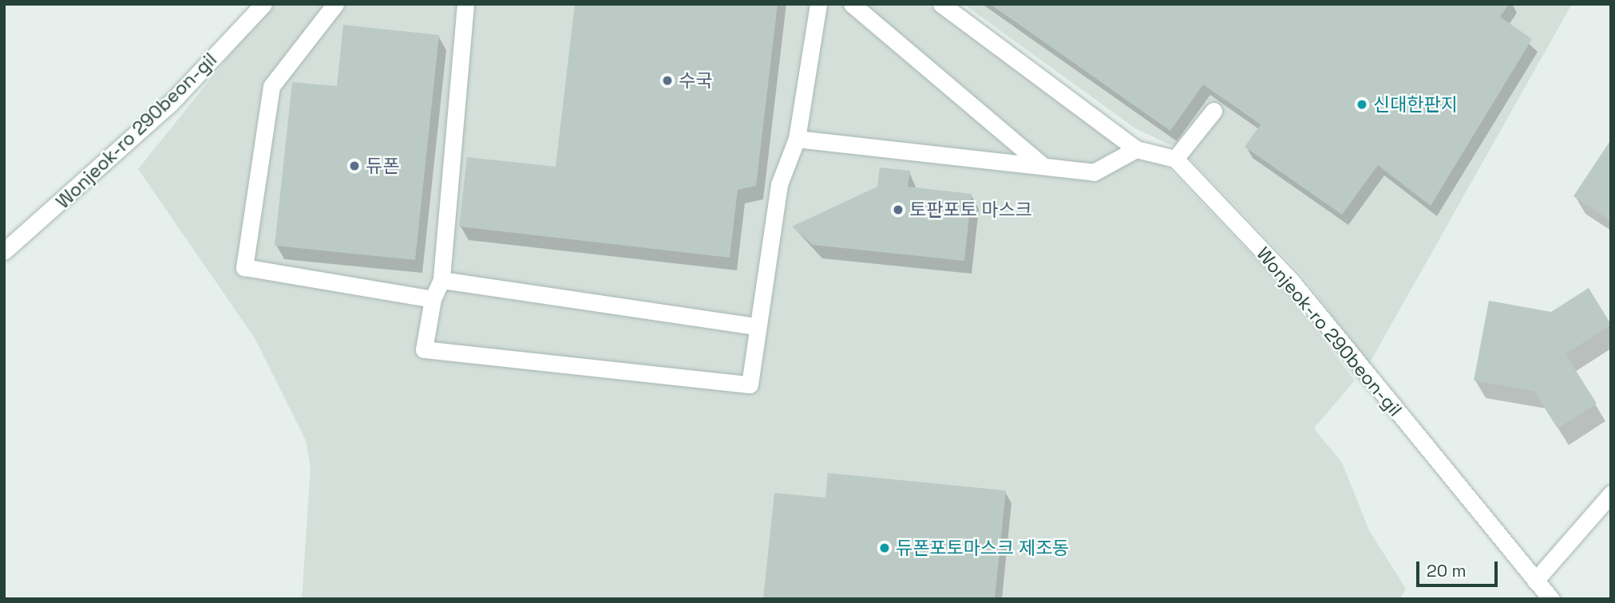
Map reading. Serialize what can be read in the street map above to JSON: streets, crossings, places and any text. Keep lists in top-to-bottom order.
{
  "streets": {
    "street": ["Wonjeok-ro 290beon-gil"]
  },
  "places": [
    "수국",
    "신대한판지",
    "듀폰",
    "토판포토 마스크",
    "듀폰포토마스크 제조동"
  ],
  "scale_bar": "20 m"
}
